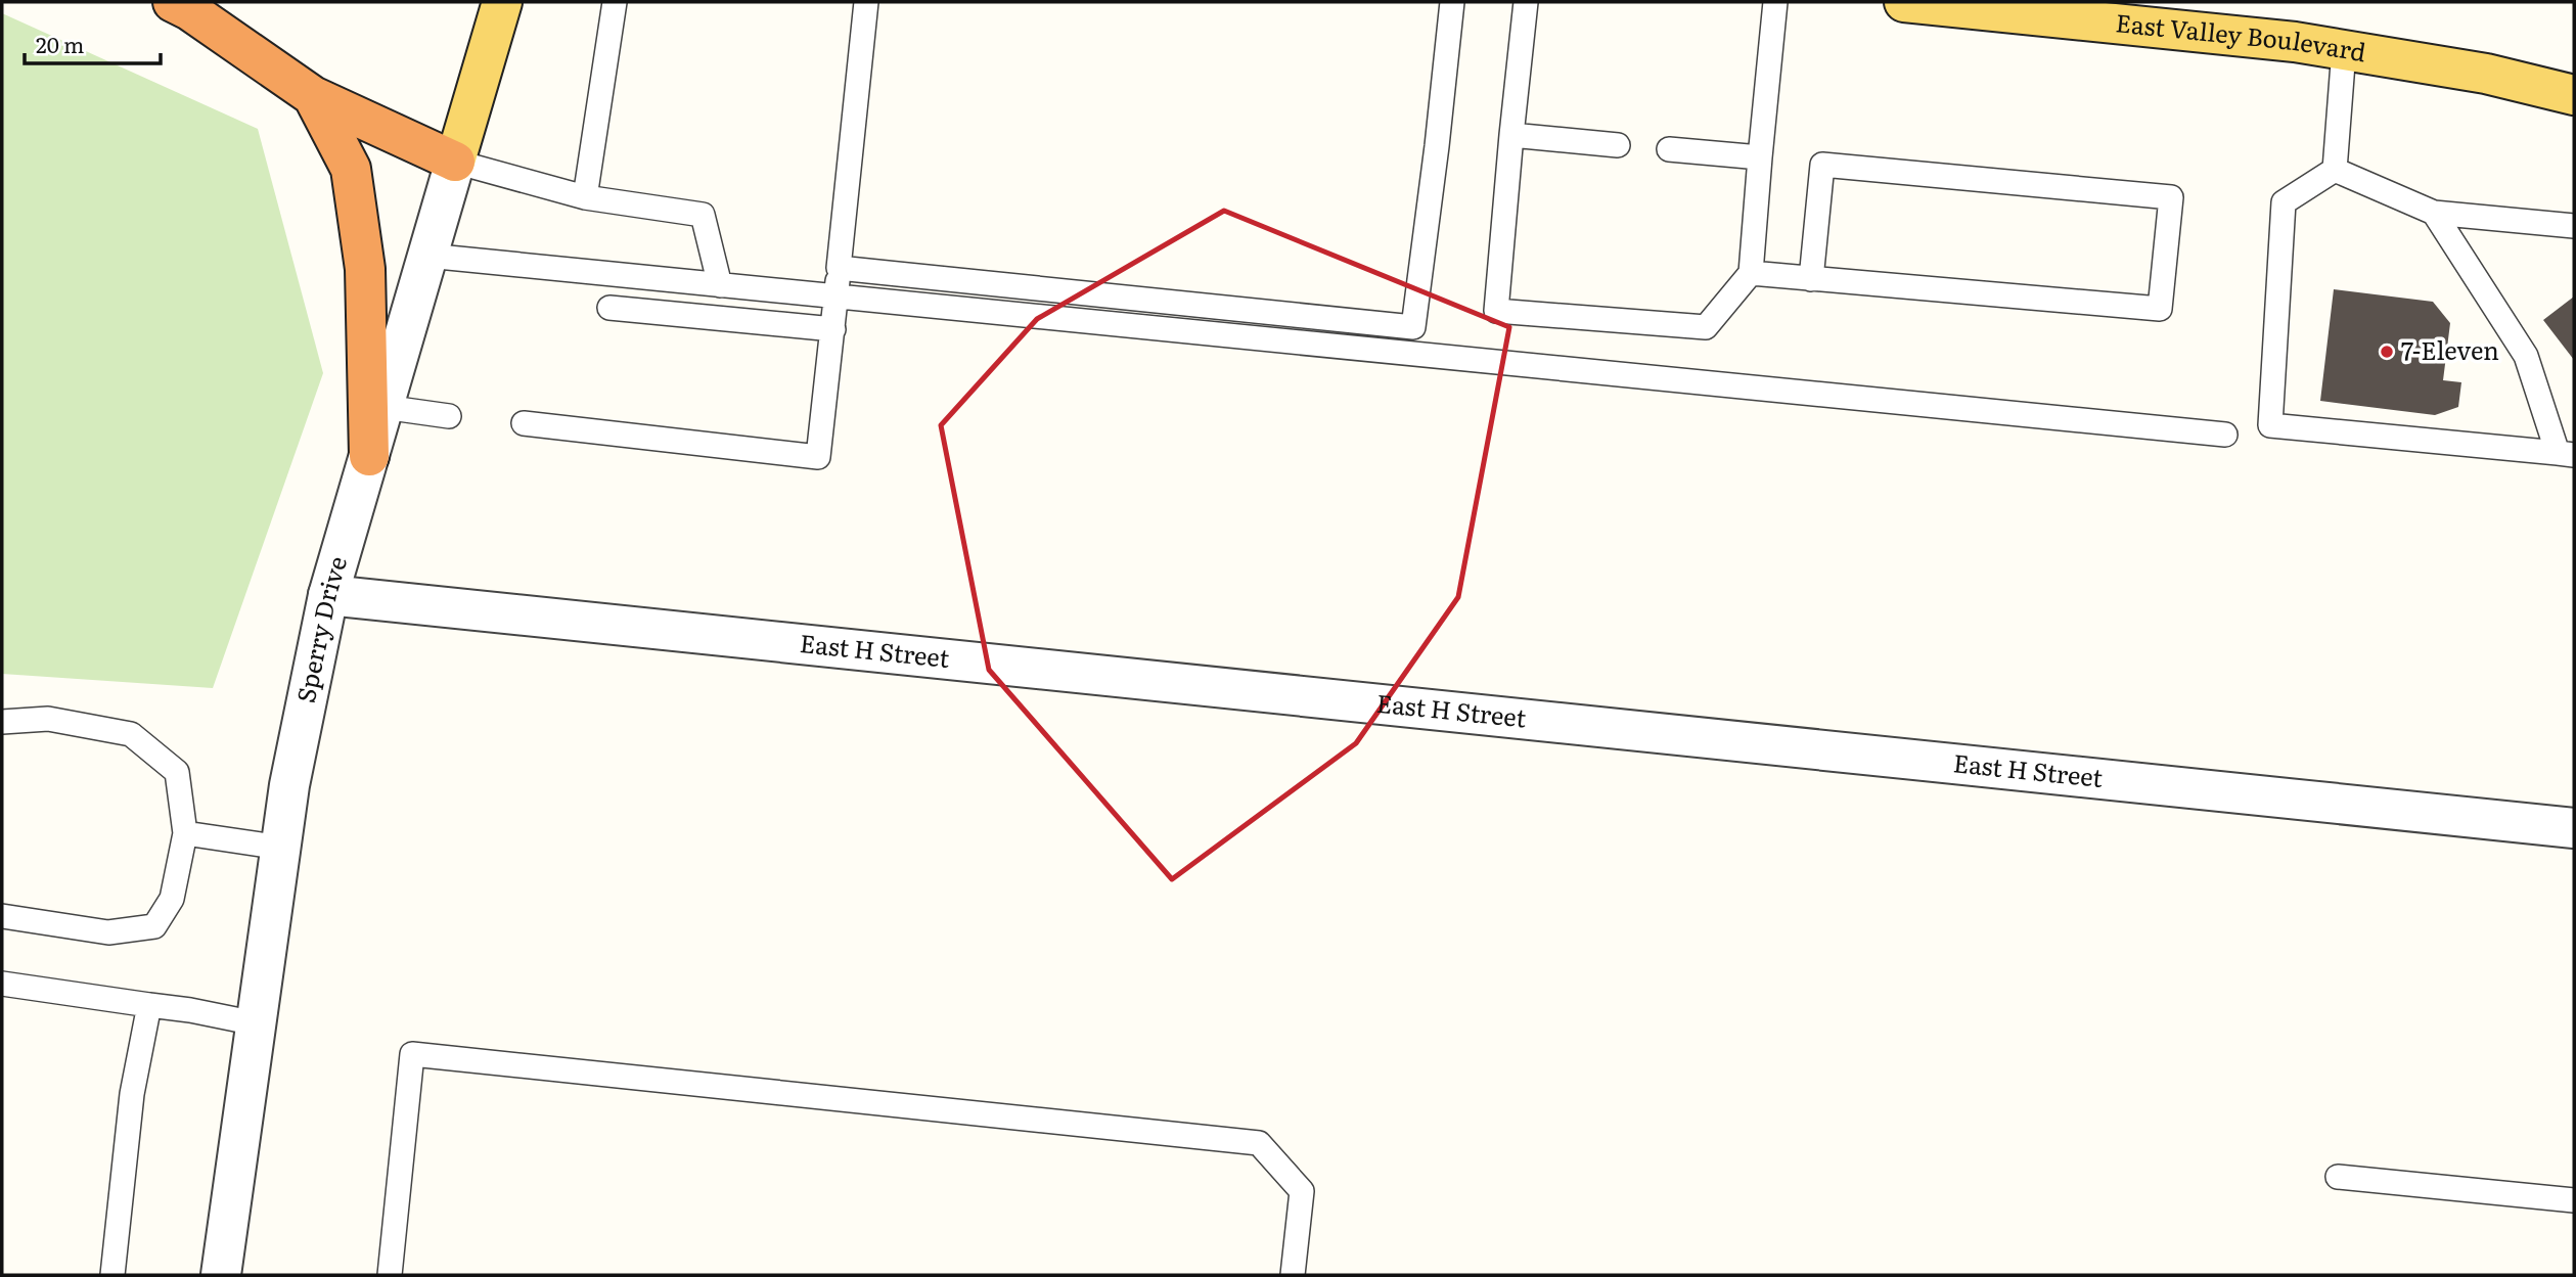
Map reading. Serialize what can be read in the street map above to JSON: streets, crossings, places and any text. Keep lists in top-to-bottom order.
{
  "streets": {
    "main road": ["East Valley Boulevard", "Sperry Drive"],
    "street": ["East H Street"]
  },
  "crossings": [
    ["Sperry Drive", "East H Street"]
  ],
  "places": ["7-Eleven"],
  "scale_bar": "20 m"
}
